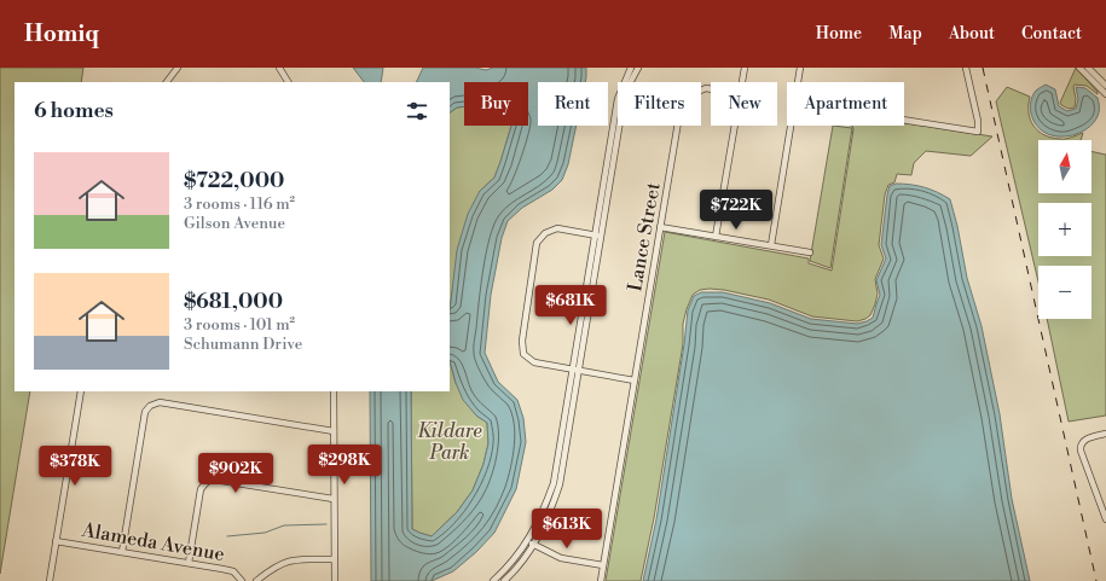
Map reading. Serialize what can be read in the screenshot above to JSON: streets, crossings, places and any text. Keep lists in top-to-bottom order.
{
  "streets": {
    "street": ["Lance Street", "Alameda Avenue"]
  },
  "parks": ["Kildare Park"],
  "north": "top",
  "page": {
    "header": "Homiq",
    "nav": [
      "Home",
      "Map",
      "About",
      "Contact"
    ],
    "chip": [
      "Buy",
      "Rent",
      "Filters",
      "New",
      "Apartment"
    ],
    "heading": "6 homes",
    "map_buttons": ["+", "−"],
    "list": [
      {
        "name": "$722,000",
        "note": "3 rooms · 116 m² · Gilson Avenue"
      },
      {
        "name": "$681,000",
        "note": "3 rooms · 101 m² · Schumann Drive"
      }
    ],
    "price": [
      "$722K",
      "$681K",
      "$298K",
      "$378K",
      "$902K",
      "$613K"
    ]
  }
}
